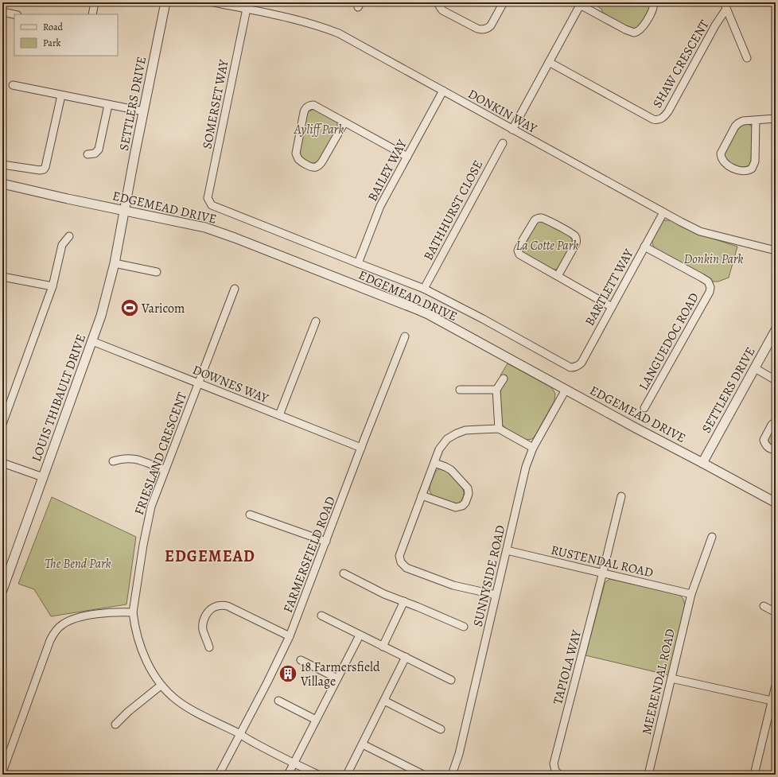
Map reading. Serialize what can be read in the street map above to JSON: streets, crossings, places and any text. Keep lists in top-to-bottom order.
{
  "streets": {
    "street": [
      "SHAW CRESCENT",
      "SETTLERS DRIVE",
      "SOMERSET WAY",
      "DONKIN WAY",
      "BAILEY WAY",
      "EDGEMEAD DRIVE",
      "BATHHURST CLOSE",
      "BARTLETT WAY",
      "LANGUEDOC ROAD",
      "DOWNES WAY",
      "LOUIS THIBAULT DRIVE",
      "FRIESLAND CRESCENT",
      "FARMERSFIELD ROAD",
      "RUSTENDAL ROAD",
      "SUNNYSIDE ROAD",
      "TAPIOLA WAY",
      "MEERENDAL ROAD"
    ]
  },
  "crossings": [
    ["SETTLERS DRIVE", "EDGEMEAD DRIVE"],
    ["SETTLERS DRIVE", "LOUIS THIBAULT DRIVE"],
    ["SOMERSET WAY", "DONKIN WAY"],
    ["SOMERSET WAY", "EDGEMEAD DRIVE"],
    ["DONKIN WAY", "BAILEY WAY"],
    ["DONKIN WAY", "BARTLETT WAY"],
    ["BAILEY WAY", "EDGEMEAD DRIVE"],
    ["EDGEMEAD DRIVE", "BATHHURST CLOSE"],
    ["EDGEMEAD DRIVE", "BARTLETT WAY"],
    ["EDGEMEAD DRIVE", "LOUIS THIBAULT DRIVE"],
    ["EDGEMEAD DRIVE", "SUNNYSIDE ROAD"],
    ["BARTLETT WAY", "LANGUEDOC ROAD"],
    ["DOWNES WAY", "LOUIS THIBAULT DRIVE"],
    ["DOWNES WAY", "FRIESLAND CRESCENT"],
    ["DOWNES WAY", "FARMERSFIELD ROAD"],
    ["FRIESLAND CRESCENT", "FARMERSFIELD ROAD"],
    ["RUSTENDAL ROAD", "SUNNYSIDE ROAD"],
    ["RUSTENDAL ROAD", "TAPIOLA WAY"],
    ["RUSTENDAL ROAD", "MEERENDAL ROAD"]
  ],
  "districts": ["EDGEMEAD"],
  "parks": [
    "Ayliff Park",
    "La Cotte Park",
    "Donkin Park",
    "The Bend Park"
  ],
  "places": {
    "sports": ["Varicom"],
    "building": ["18 Farmersfield Village"]
  },
  "legend": ["Road", "Park"]
}
